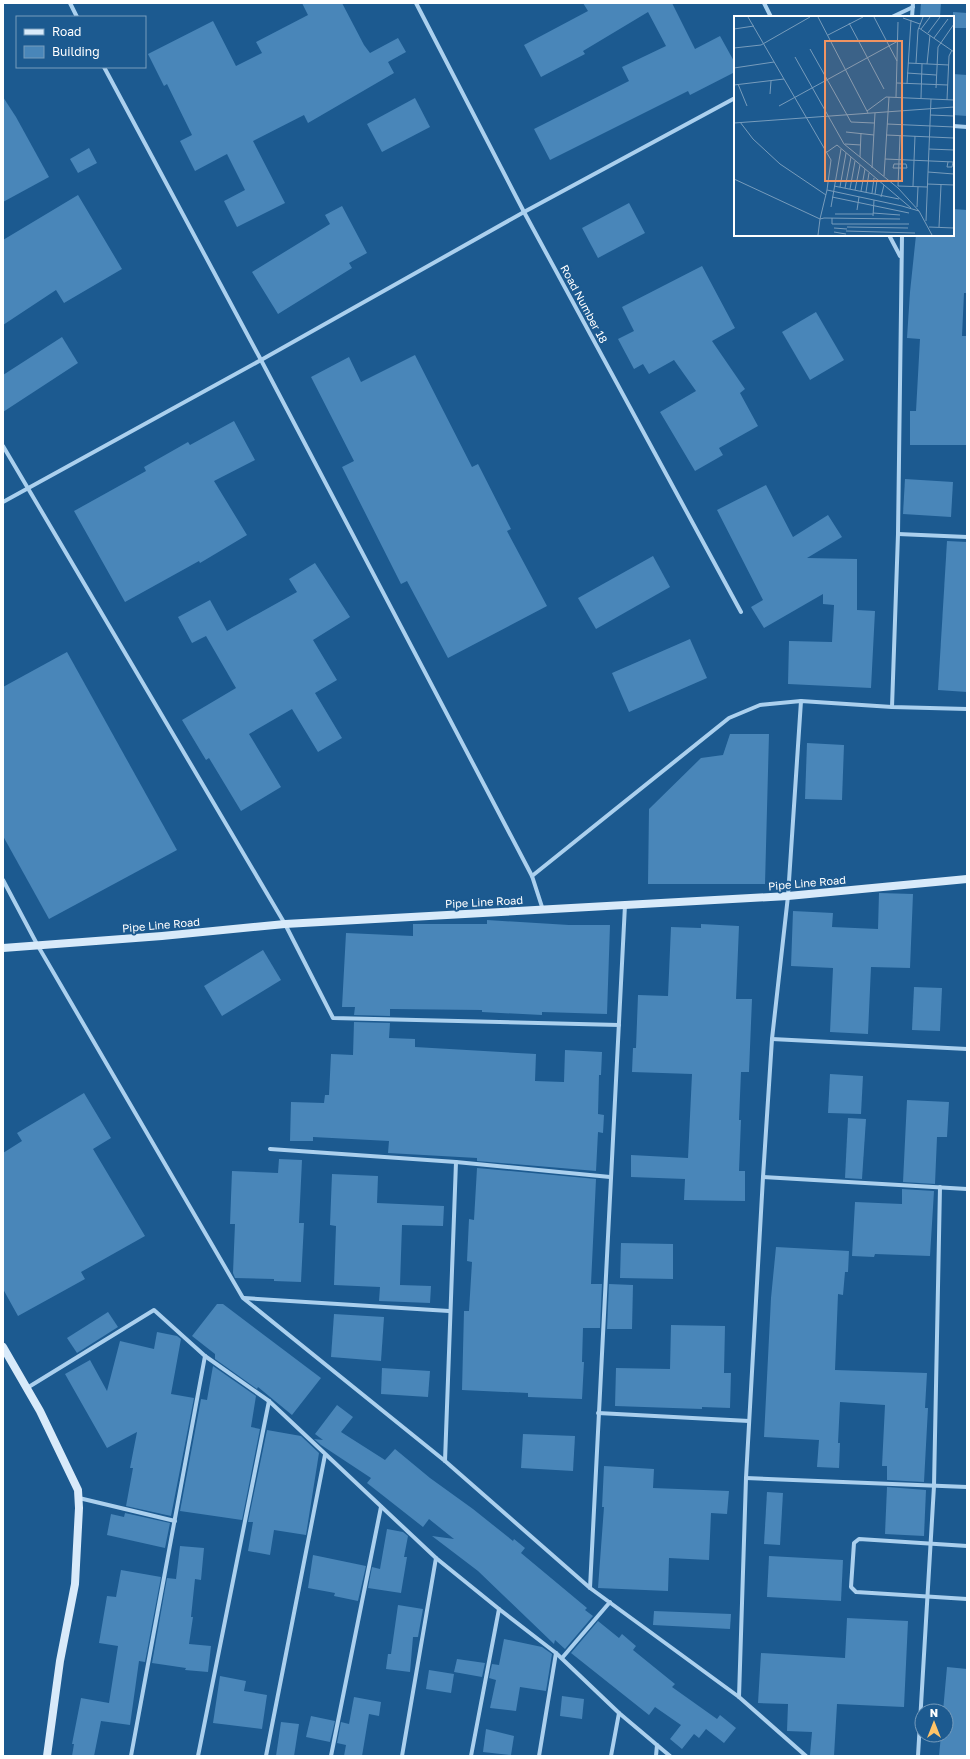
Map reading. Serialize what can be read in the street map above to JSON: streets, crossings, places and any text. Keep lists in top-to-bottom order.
{
  "streets": {
    "street": ["Road Number 18", "Pipe Line Road"]
  },
  "legend": ["Road", "Building"],
  "north": "top"
}
